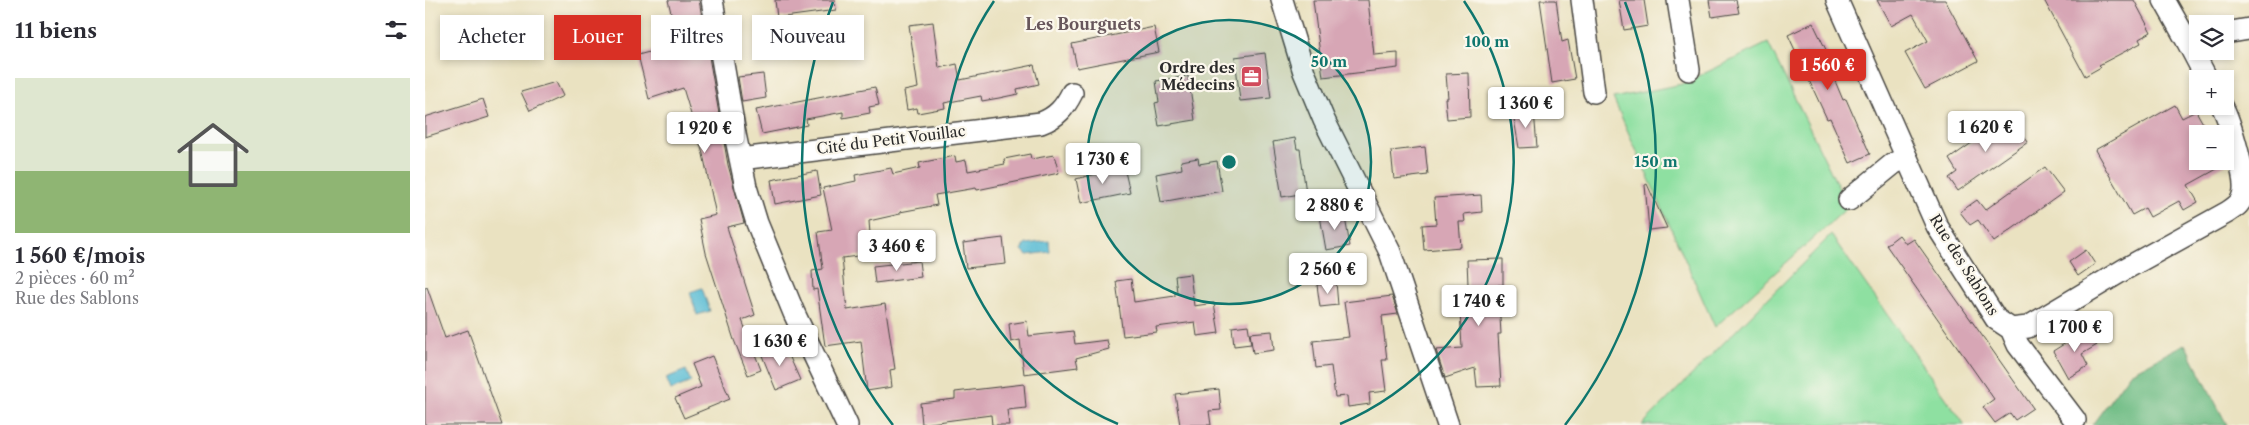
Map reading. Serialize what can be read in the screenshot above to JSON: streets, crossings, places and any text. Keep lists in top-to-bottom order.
{
  "streets": {
    "street": ["Cité du Petit Vouillac", "Rue des Sablons"]
  },
  "districts": ["Les Bourguets"],
  "places": {
    "office": ["Ordre des Médecins"]
  },
  "page": {
    "heading": "11 biens",
    "map_buttons": ["+", "−"],
    "chip": [
      "Acheter",
      "Louer",
      "Filtres",
      "Nouveau"
    ],
    "price": [
      "1 560 €",
      "1 360 €",
      "1 620 €",
      "1 920 €",
      "1 730 €",
      "2 880 €",
      "3 460 €",
      "2 560 €",
      "1 740 €",
      "1 700 €",
      "1 630 €"
    ],
    "list": [
      {
        "name": "1 560 €/mois",
        "note": "2 pièces · 60 m² · Rue des Sablons"
      }
    ]
  },
  "rings": ["100 m", "50 m", "150 m"]
}
